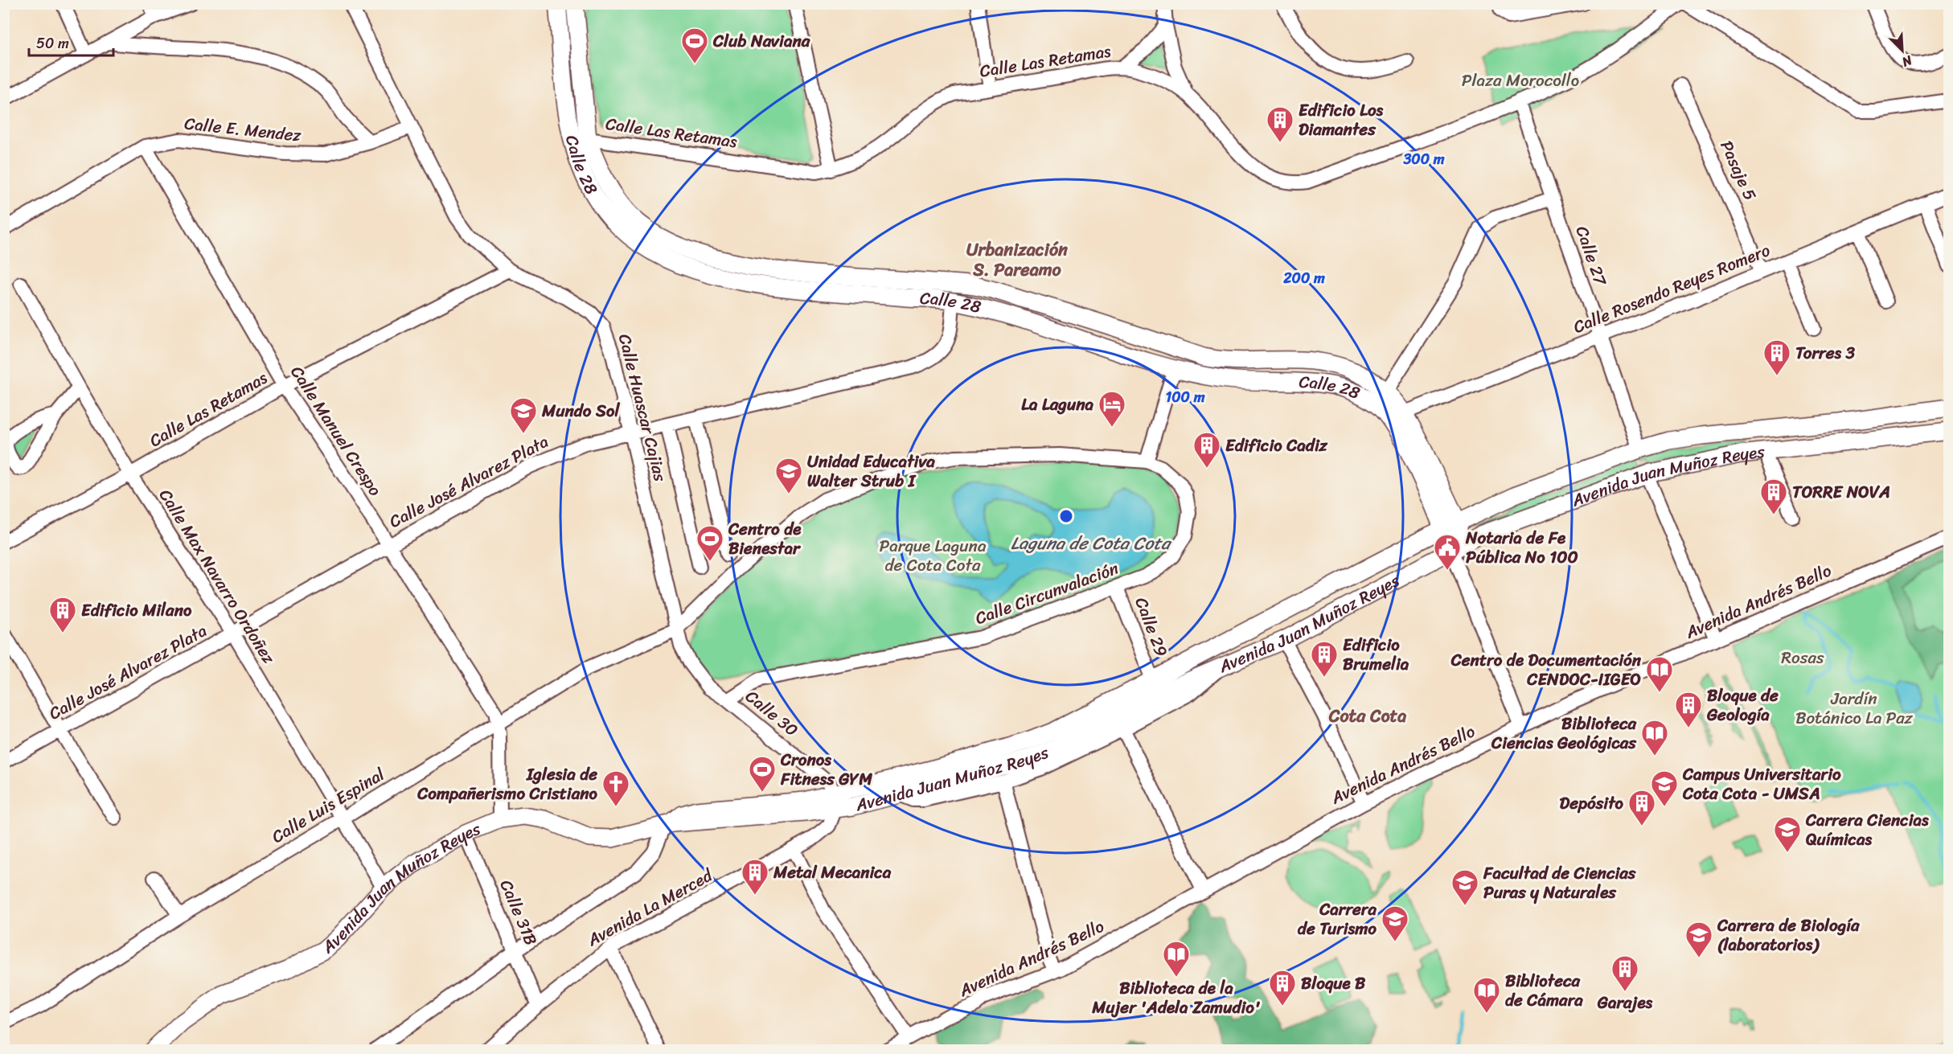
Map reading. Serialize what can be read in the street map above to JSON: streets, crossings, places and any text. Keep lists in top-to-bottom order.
{
  "streets": {
    "main road": ["Calle 28", "Avenida Juan Muñoz Reyes"],
    "street": [
      "Calle Las Retamas",
      "Calle E. Mendez",
      "Pasaje 5",
      "Calle 27",
      "Calle Rosendo Reyes Romero",
      "Calle Huascar Cajias",
      "Calle Manuel Crespo",
      "Calle José Alvarez Plata",
      "Calle Max Navarro Ordoñez",
      "Calle Circunvalación",
      "Avenida Andrés Bello",
      "Calle 29",
      "Calle 30",
      "Calle Luis Espinal",
      "Avenida La Merced",
      "Calle 31B"
    ]
  },
  "crossings": [
    ["Calle Las Retamas", "Calle 28"],
    ["Calle Las Retamas", "Calle 27"],
    ["Calle Las Retamas", "Calle Huascar Cajias"],
    ["Calle Las Retamas", "Calle Manuel Crespo"],
    ["Calle Las Retamas", "Calle Max Navarro Ordoñez"],
    ["Calle E. Mendez", "Calle Huascar Cajias"],
    ["Calle E. Mendez", "Calle Manuel Crespo"],
    ["Calle 28", "Calle Rosendo Reyes Romero"],
    ["Calle 28", "Avenida Juan Muñoz Reyes"],
    ["Calle 28", "Calle José Alvarez Plata"],
    ["Pasaje 5", "Calle Rosendo Reyes Romero"],
    ["Calle 27", "Calle Rosendo Reyes Romero"],
    ["Calle 27", "Avenida Juan Muñoz Reyes"],
    ["Calle Huascar Cajias", "Calle José Alvarez Plata"],
    ["Calle Huascar Cajias", "Calle Circunvalación"],
    ["Calle Huascar Cajias", "Calle Luis Espinal"],
    ["Calle Manuel Crespo", "Avenida Juan Muñoz Reyes"],
    ["Calle Manuel Crespo", "Calle José Alvarez Plata"],
    ["Calle Manuel Crespo", "Calle Luis Espinal"],
    ["Avenida Juan Muñoz Reyes", "Calle Max Navarro Ordoñez"],
    ["Avenida Juan Muñoz Reyes", "Calle 29"],
    ["Avenida Juan Muñoz Reyes", "Calle 30"],
    ["Avenida Juan Muñoz Reyes", "Avenida La Merced"],
    ["Avenida Juan Muñoz Reyes", "Calle 31B"],
    ["Calle José Alvarez Plata", "Calle Max Navarro Ordoñez"],
    ["Calle Max Navarro Ordoñez", "Calle Luis Espinal"],
    ["Calle Circunvalación", "Calle 29"],
    ["Calle Circunvalación", "Calle 30"],
    ["Calle Circunvalación", "Calle Luis Espinal"],
    ["Calle 30", "Avenida La Merced"],
    ["Avenida La Merced", "Calle 31B"]
  ],
  "districts": ["Urbanización S. Pareamo", "Cota Cota"],
  "water": ["Laguna de Cota Cota"],
  "parks": [
    "Plaza Morocollo",
    "Parque Laguna de Cota Cota",
    "Rosas",
    "Jardín Botánico La Paz"
  ],
  "places": {
    "sports": ["Club Naviana", "Centro de Bienestar", "Cronos Fitness GYM"],
    "building": [
      "Edificio Los Diamantes",
      "Torres 3",
      "Edificio Cadiz",
      "TORRE NOVA",
      "Edificio Milano",
      "Edificio Brumelia",
      "Bloque de Geología",
      "Depósito",
      "Metal Mecanica",
      "Garajes",
      "Bloque B"
    ],
    "hotel": ["La Laguna"],
    "school or university": [
      "Mundo Sol",
      "Unidad Educativa Walter Strub I",
      "Campus Universitario Cota Cota - UMSA",
      "Carrera Ciencias Químicas",
      "Facultad de Ciencias Puras y Naturales",
      "Carrera de Turismo",
      "Carrera de Biología (laboratorios)"
    ],
    "public building": ["Notaria de Fe Pública No 100"],
    "library": [
      "Centro de Documentación CENDOC-IIGEO",
      "Biblioteca Ciencias Geológicas",
      "Biblioteca de la Mujer 'Adela Zamudio'",
      "Biblioteca de Cámara"
    ],
    "church": ["Iglesia de Compañerismo Cristiano"]
  },
  "scale_bar": "50 m",
  "north": "bottom right",
  "rings": ["300 m", "200 m", "100 m"]
}
